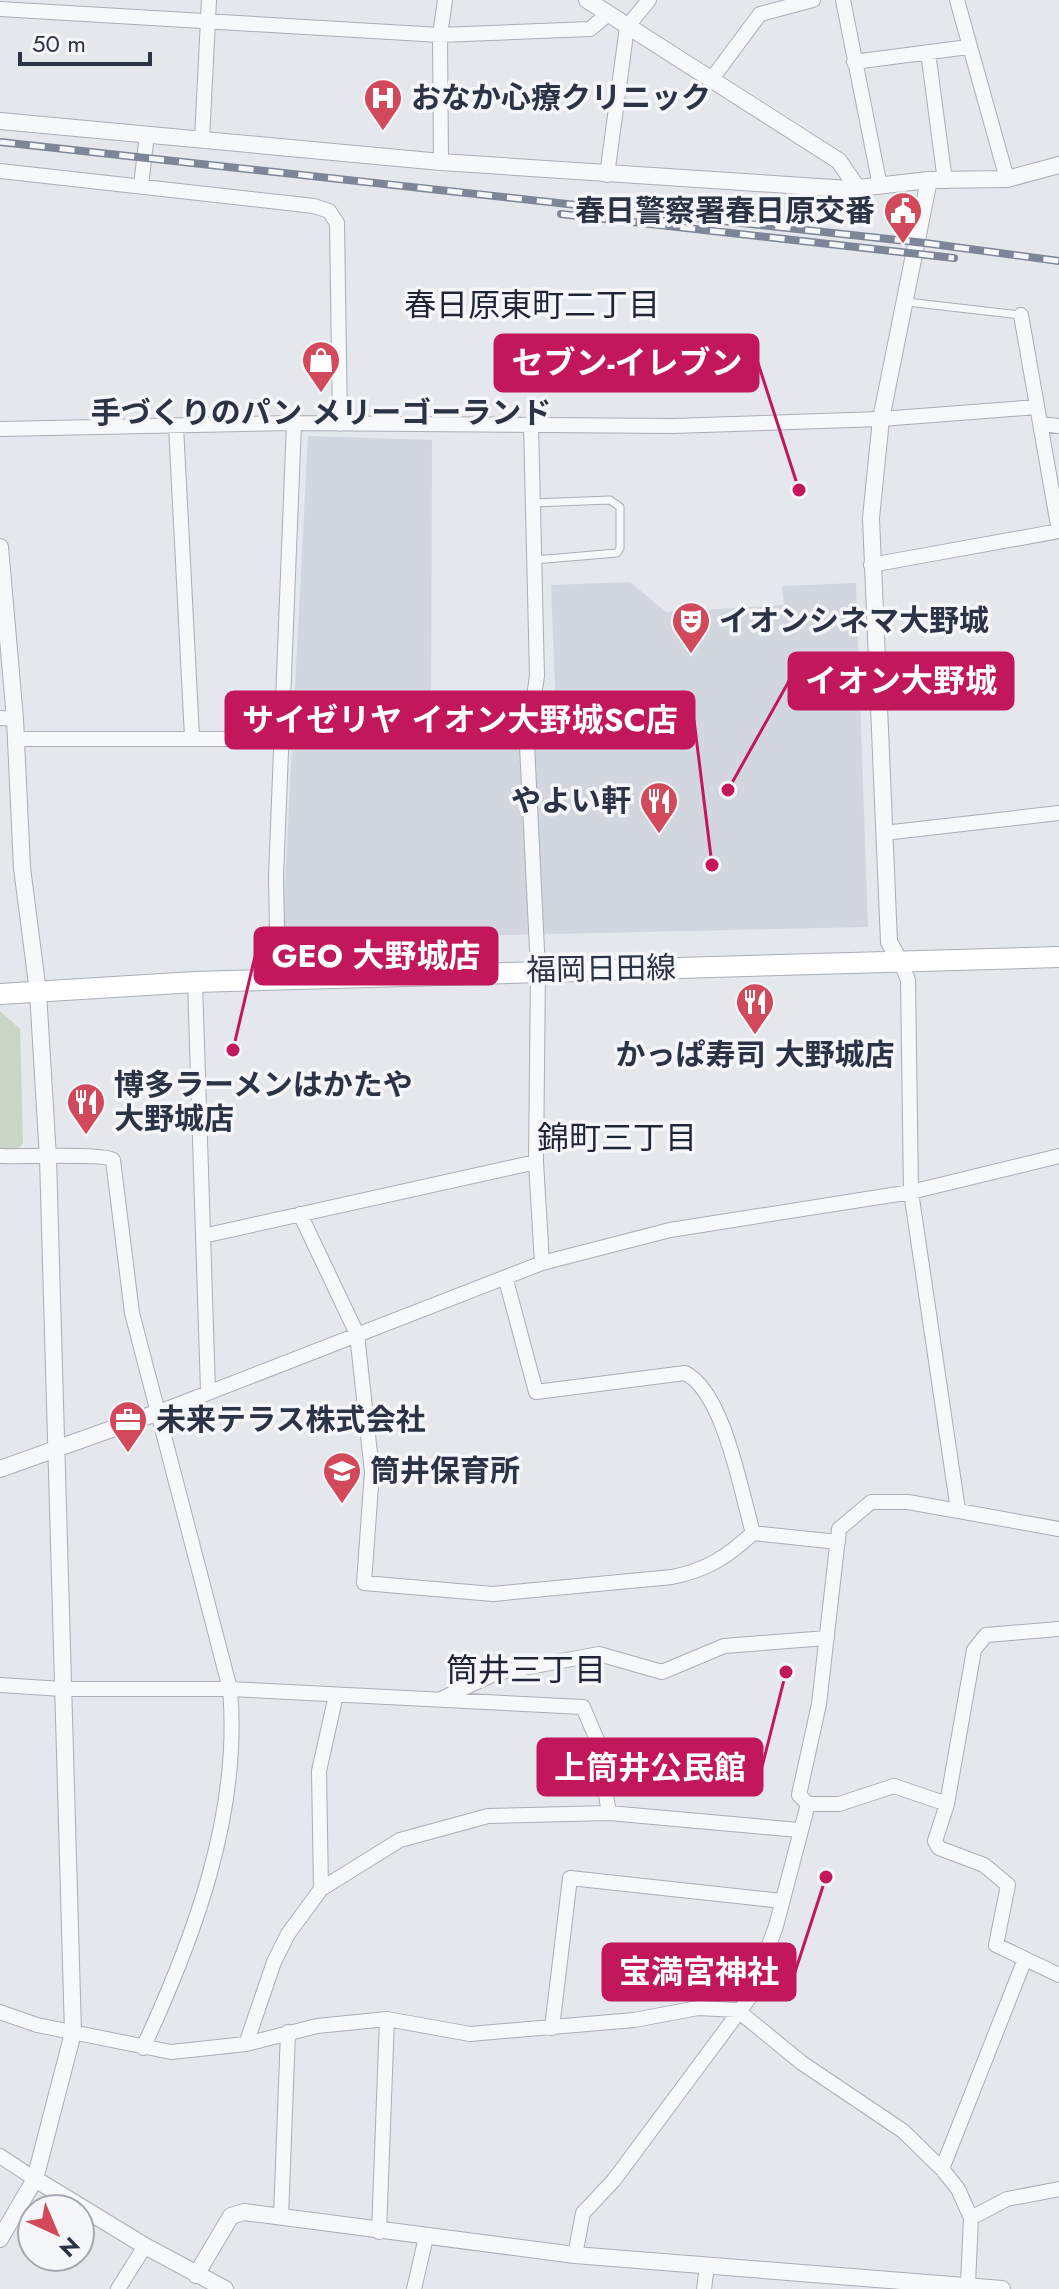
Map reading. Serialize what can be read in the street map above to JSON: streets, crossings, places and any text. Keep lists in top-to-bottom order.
{
  "streets": {
    "main road": ["福岡日田線"]
  },
  "districts": ["春日原東町二丁目", "錦町三丁目", "筒井三丁目"],
  "places": {
    "hospital": ["おなか心療クリニック"],
    "public building": ["春日警察署春日原交番"],
    "shop": ["手づくりのパン メリーゴーランド"],
    "other": [
      "セブン-イレブン",
      "イオン大野城",
      "サイゼリヤ イオン大野城SC店",
      "GEO 大野城店",
      "上筒井公民館",
      "宝満宮神社"
    ],
    "theatre": ["イオンシネマ大野城"],
    "restaurant": ["やよい軒", "かっぱ寿司 大野城店", "博多ラーメンはかたや 大野城店"],
    "office": ["未来テラス株式会社"],
    "school or university": ["筒井保育所"]
  },
  "scale_bar": "50 m",
  "north": "bottom right"
}
